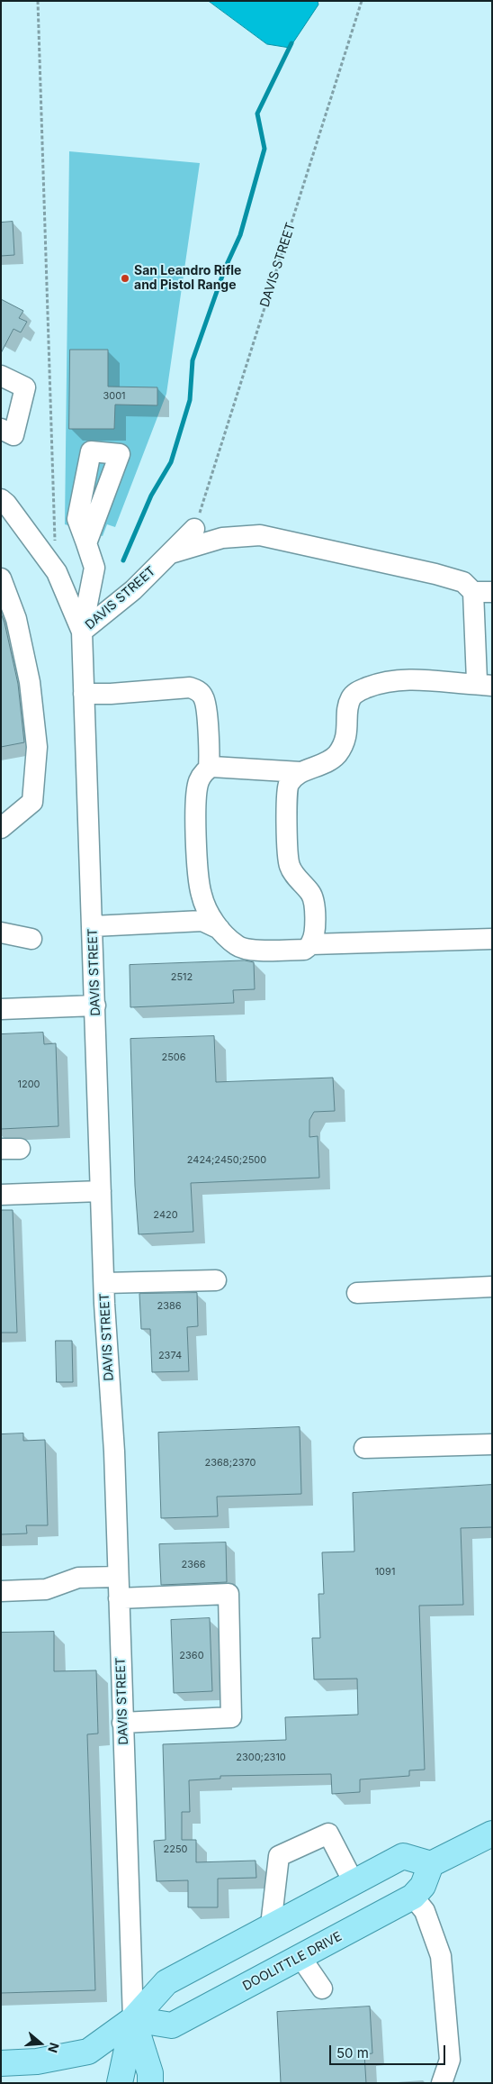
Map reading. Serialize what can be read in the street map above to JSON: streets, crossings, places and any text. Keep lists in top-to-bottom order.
{
  "streets": {
    "main road": ["DAVIS STREET", "DOOLITTLE DRIVE"]
  },
  "crossings": [
    ["DAVIS STREET", "DOOLITTLE DRIVE"]
  ],
  "places": ["San Leandro Rifle and Pistol Range"],
  "house_numbers": [
    "3001",
    "2512",
    "2506",
    "1200",
    "2424;2450;2500",
    "2420",
    "2386",
    "2374",
    "2368;2370",
    "2366",
    "1091",
    "2360",
    "2300;2310",
    "2250"
  ],
  "scale_bar": "50 m",
  "north": "right"
}
